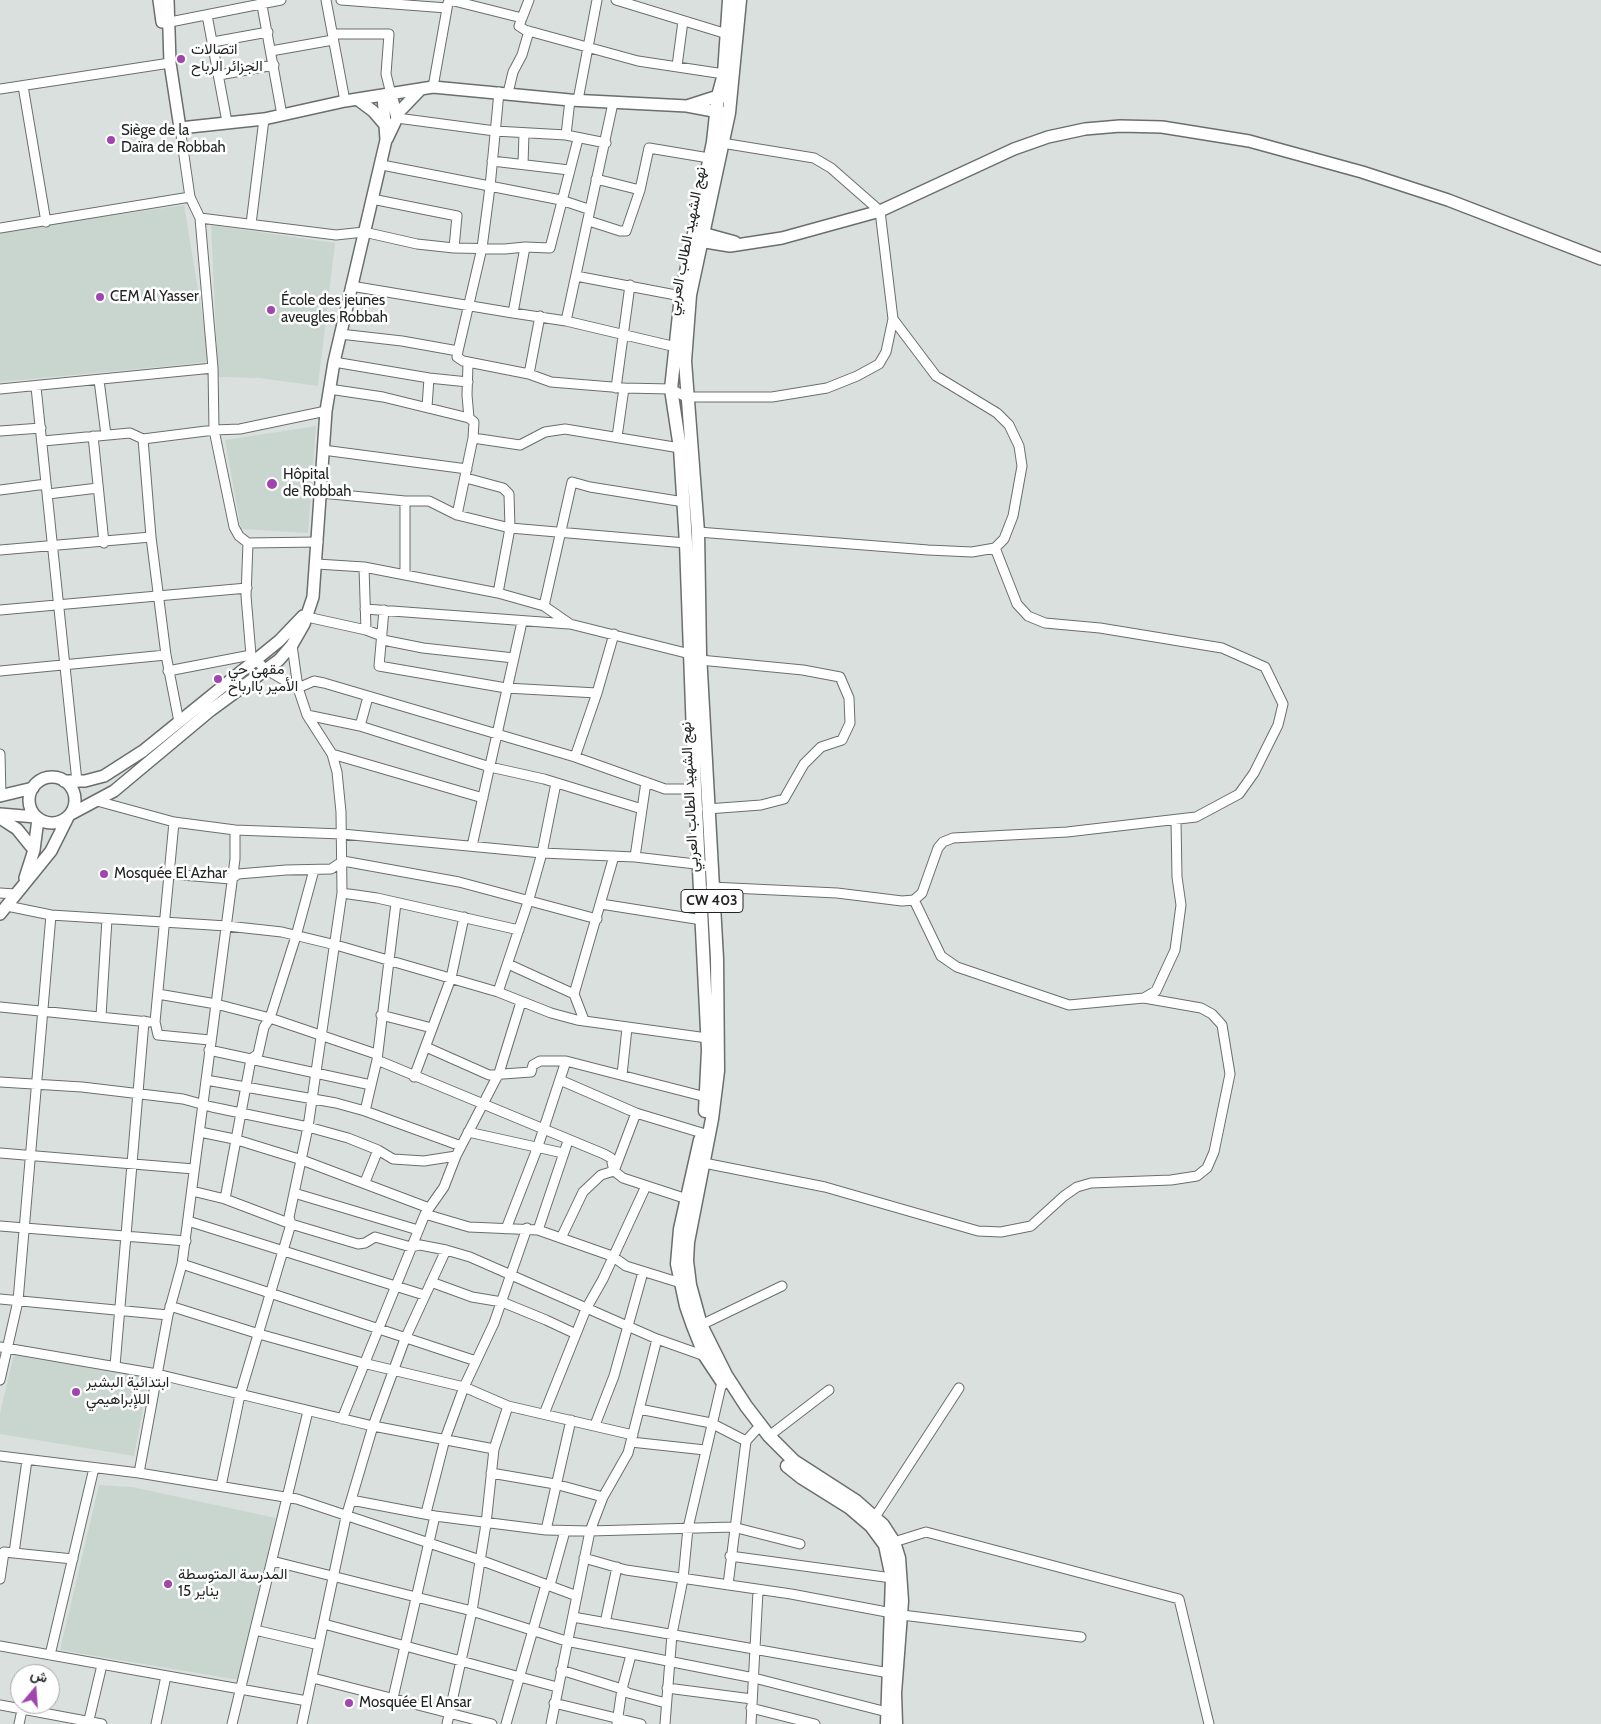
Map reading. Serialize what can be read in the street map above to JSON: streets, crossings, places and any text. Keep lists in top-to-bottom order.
{
  "streets": {
    "main road": ["نهج الشهيد الطالب العربي", "CW 403"]
  },
  "places": [
    "اتصالات الجزائر الرباح",
    "Siège de la Daïra de Robbah",
    "CEM Al Yasser",
    "École des jeunes aveugles Robbah",
    "Hôpital de Robbah",
    "مقهى حي الأمير باارباح",
    "Mosquée El Azhar",
    "ابتدائية البشير اللإبراهيمي",
    "المدرسة المتوسطة 15 يناير",
    "Mosquée El Ansar"
  ],
  "north": "top"
}
